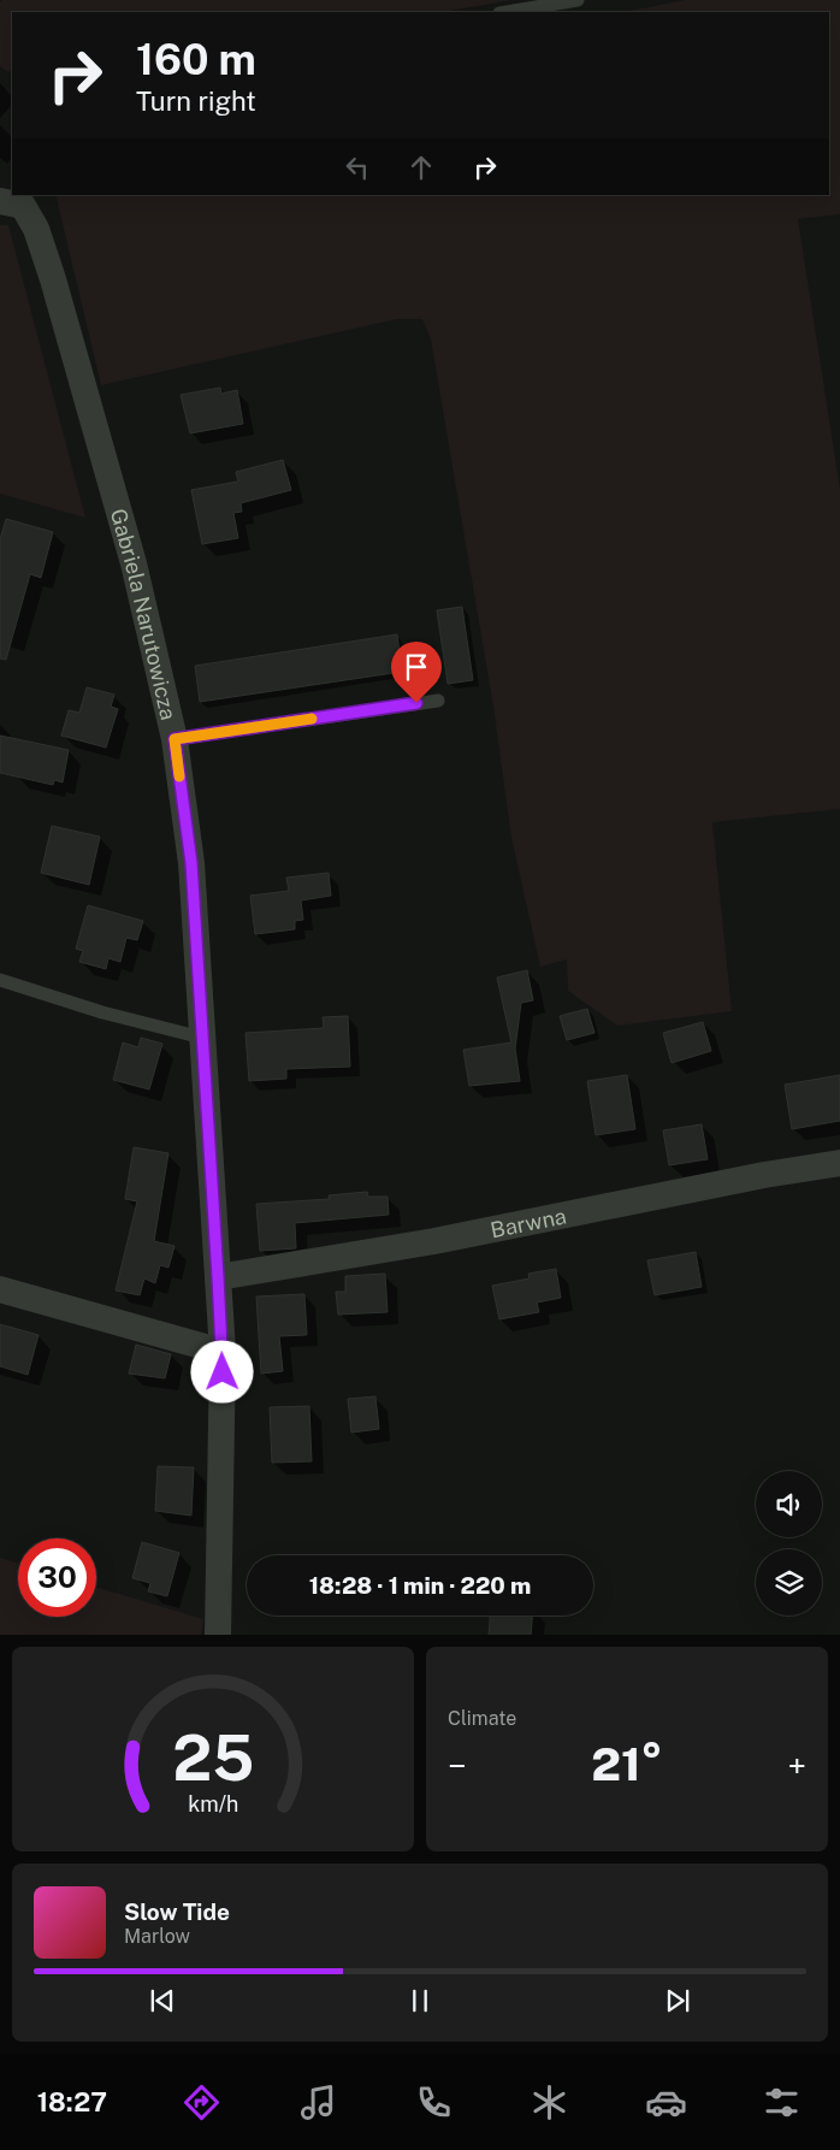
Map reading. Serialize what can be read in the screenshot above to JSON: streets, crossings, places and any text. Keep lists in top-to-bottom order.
{
  "streets": {
    "street": ["Gabriela Narutowicza", "Barwna"]
  },
  "crossings": [
    ["Gabriela Narutowicza", "Barwna"]
  ],
  "page": {
    "turn": ["160 m", "Turn right"],
    "limit": "30",
    "trip": "18:28 · 1 min · 220 m",
    "tile": "Climate",
    "heat": ["−", "21°", "+"],
    "song": ["Slow Tide", "Marlow"],
    "tabs": "18:27",
    "gauge": ["25", "km/h"]
  }
}
